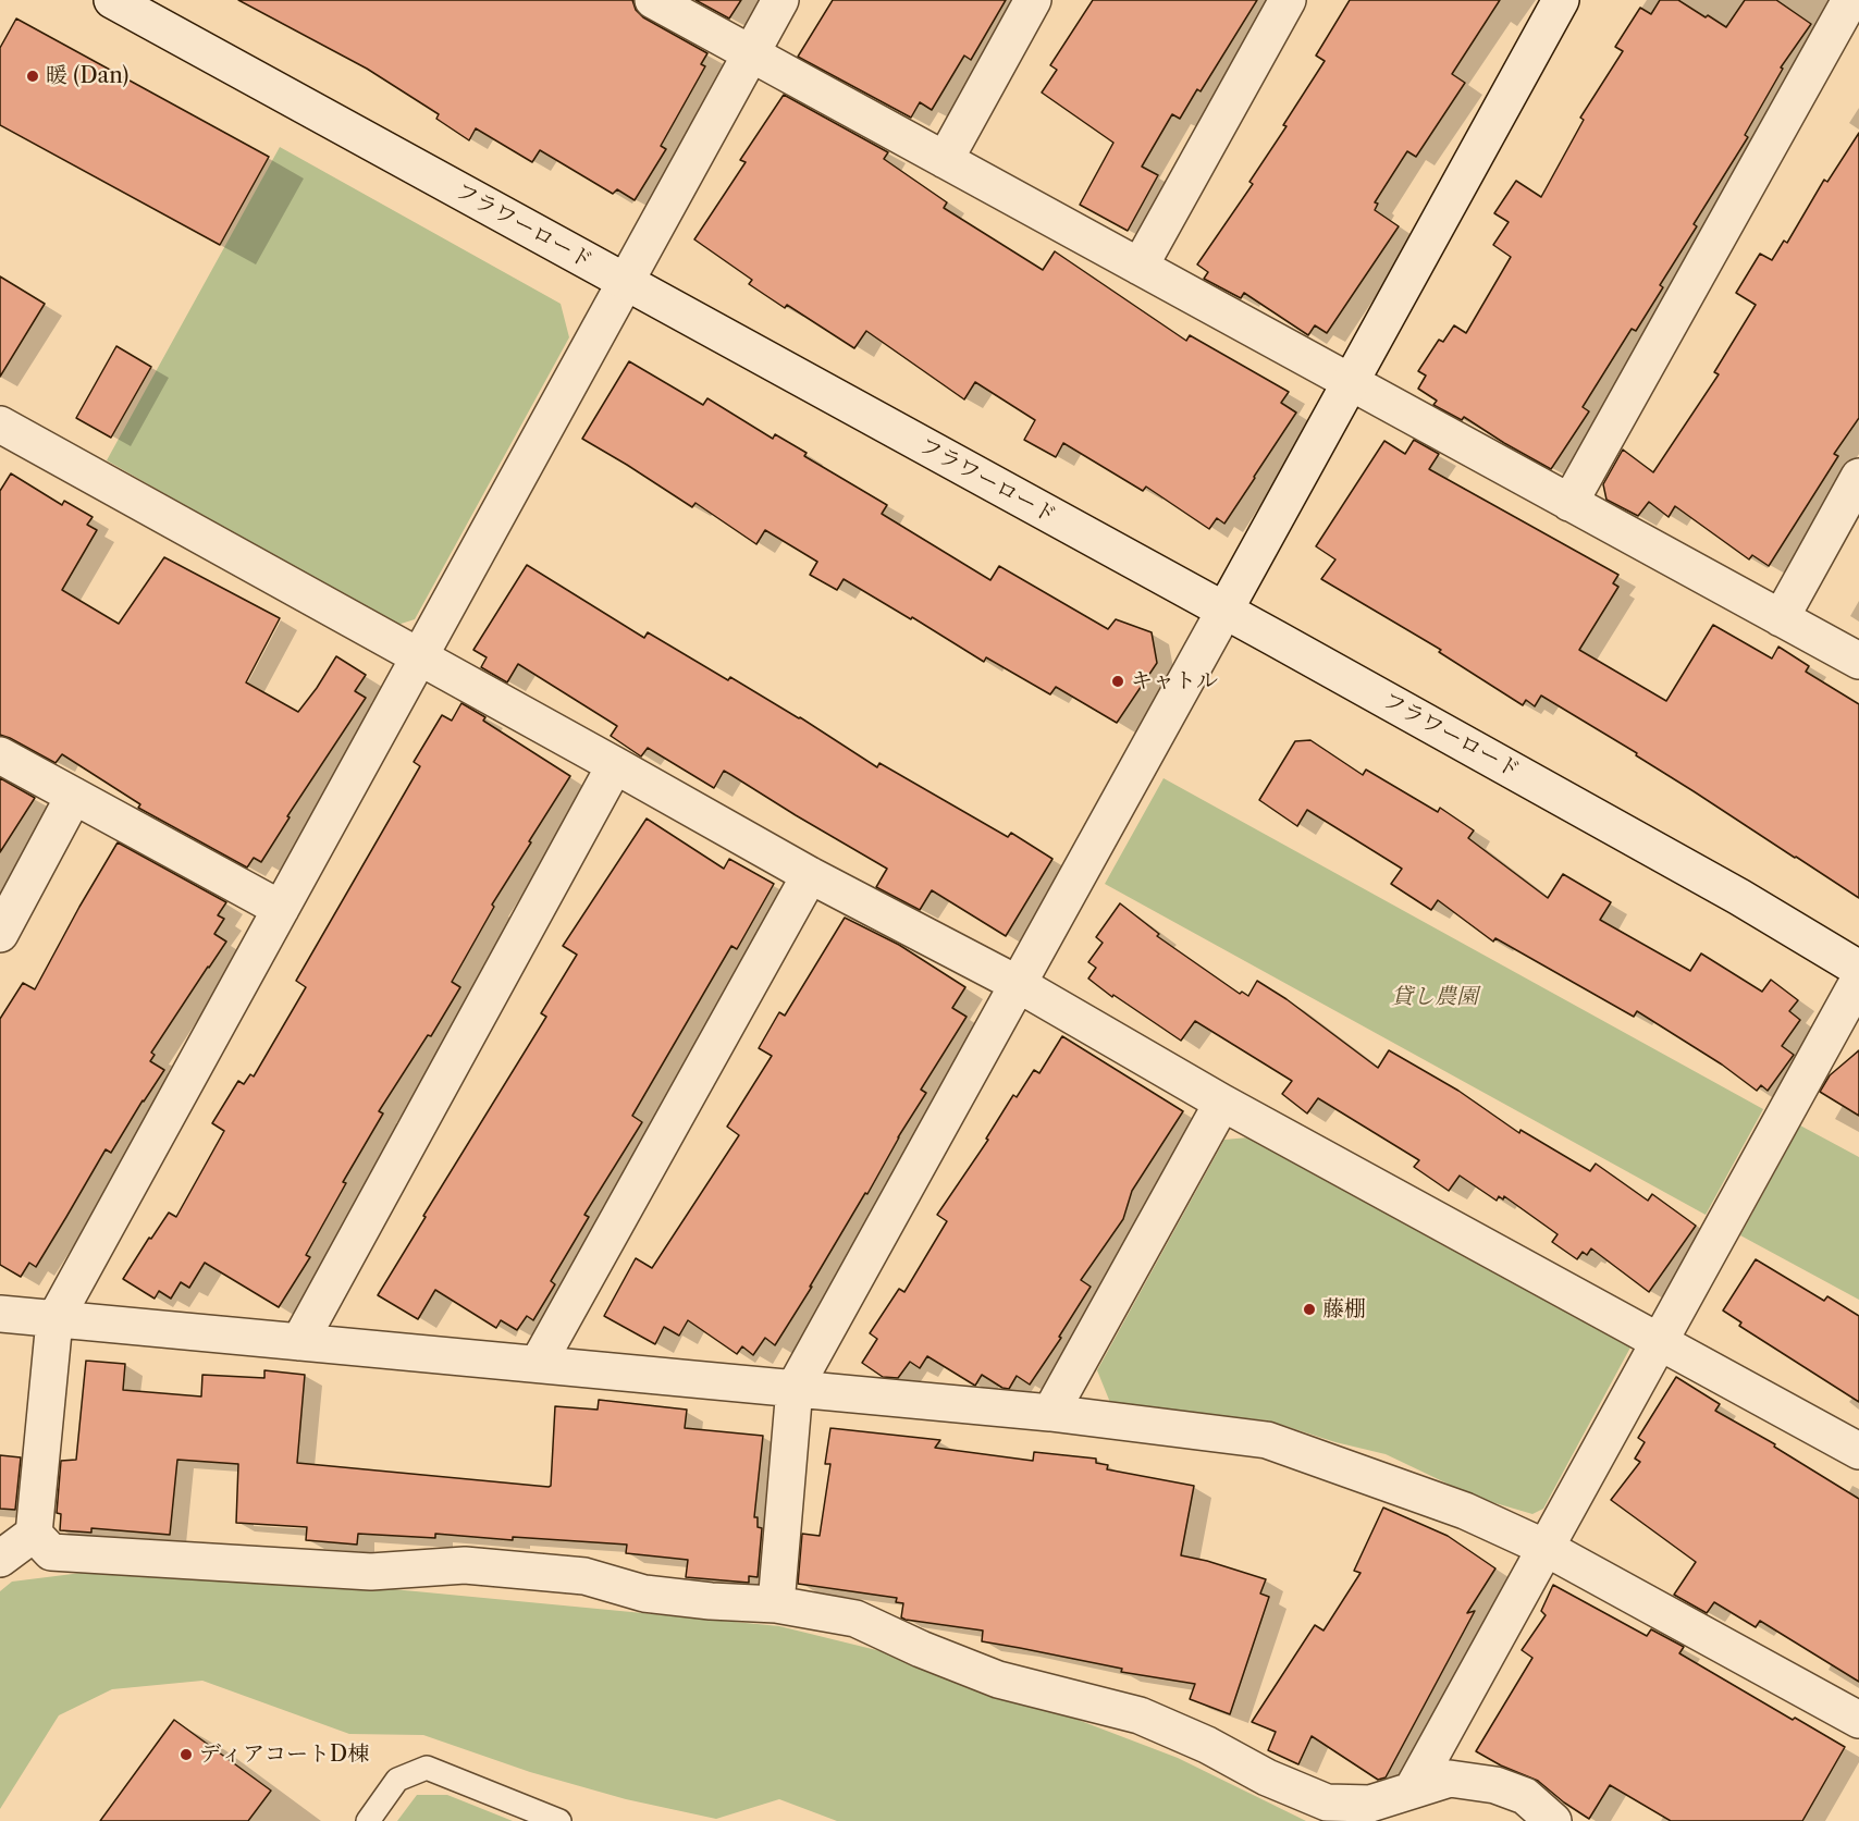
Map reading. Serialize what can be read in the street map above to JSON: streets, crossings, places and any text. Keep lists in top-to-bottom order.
{
  "streets": {
    "street": ["フラワーロード"]
  },
  "parks": ["貸し農園"],
  "places": [
    "暖 (Dan)",
    "キャトル",
    "藤棚",
    "ディアコートD棟"
  ]
}
